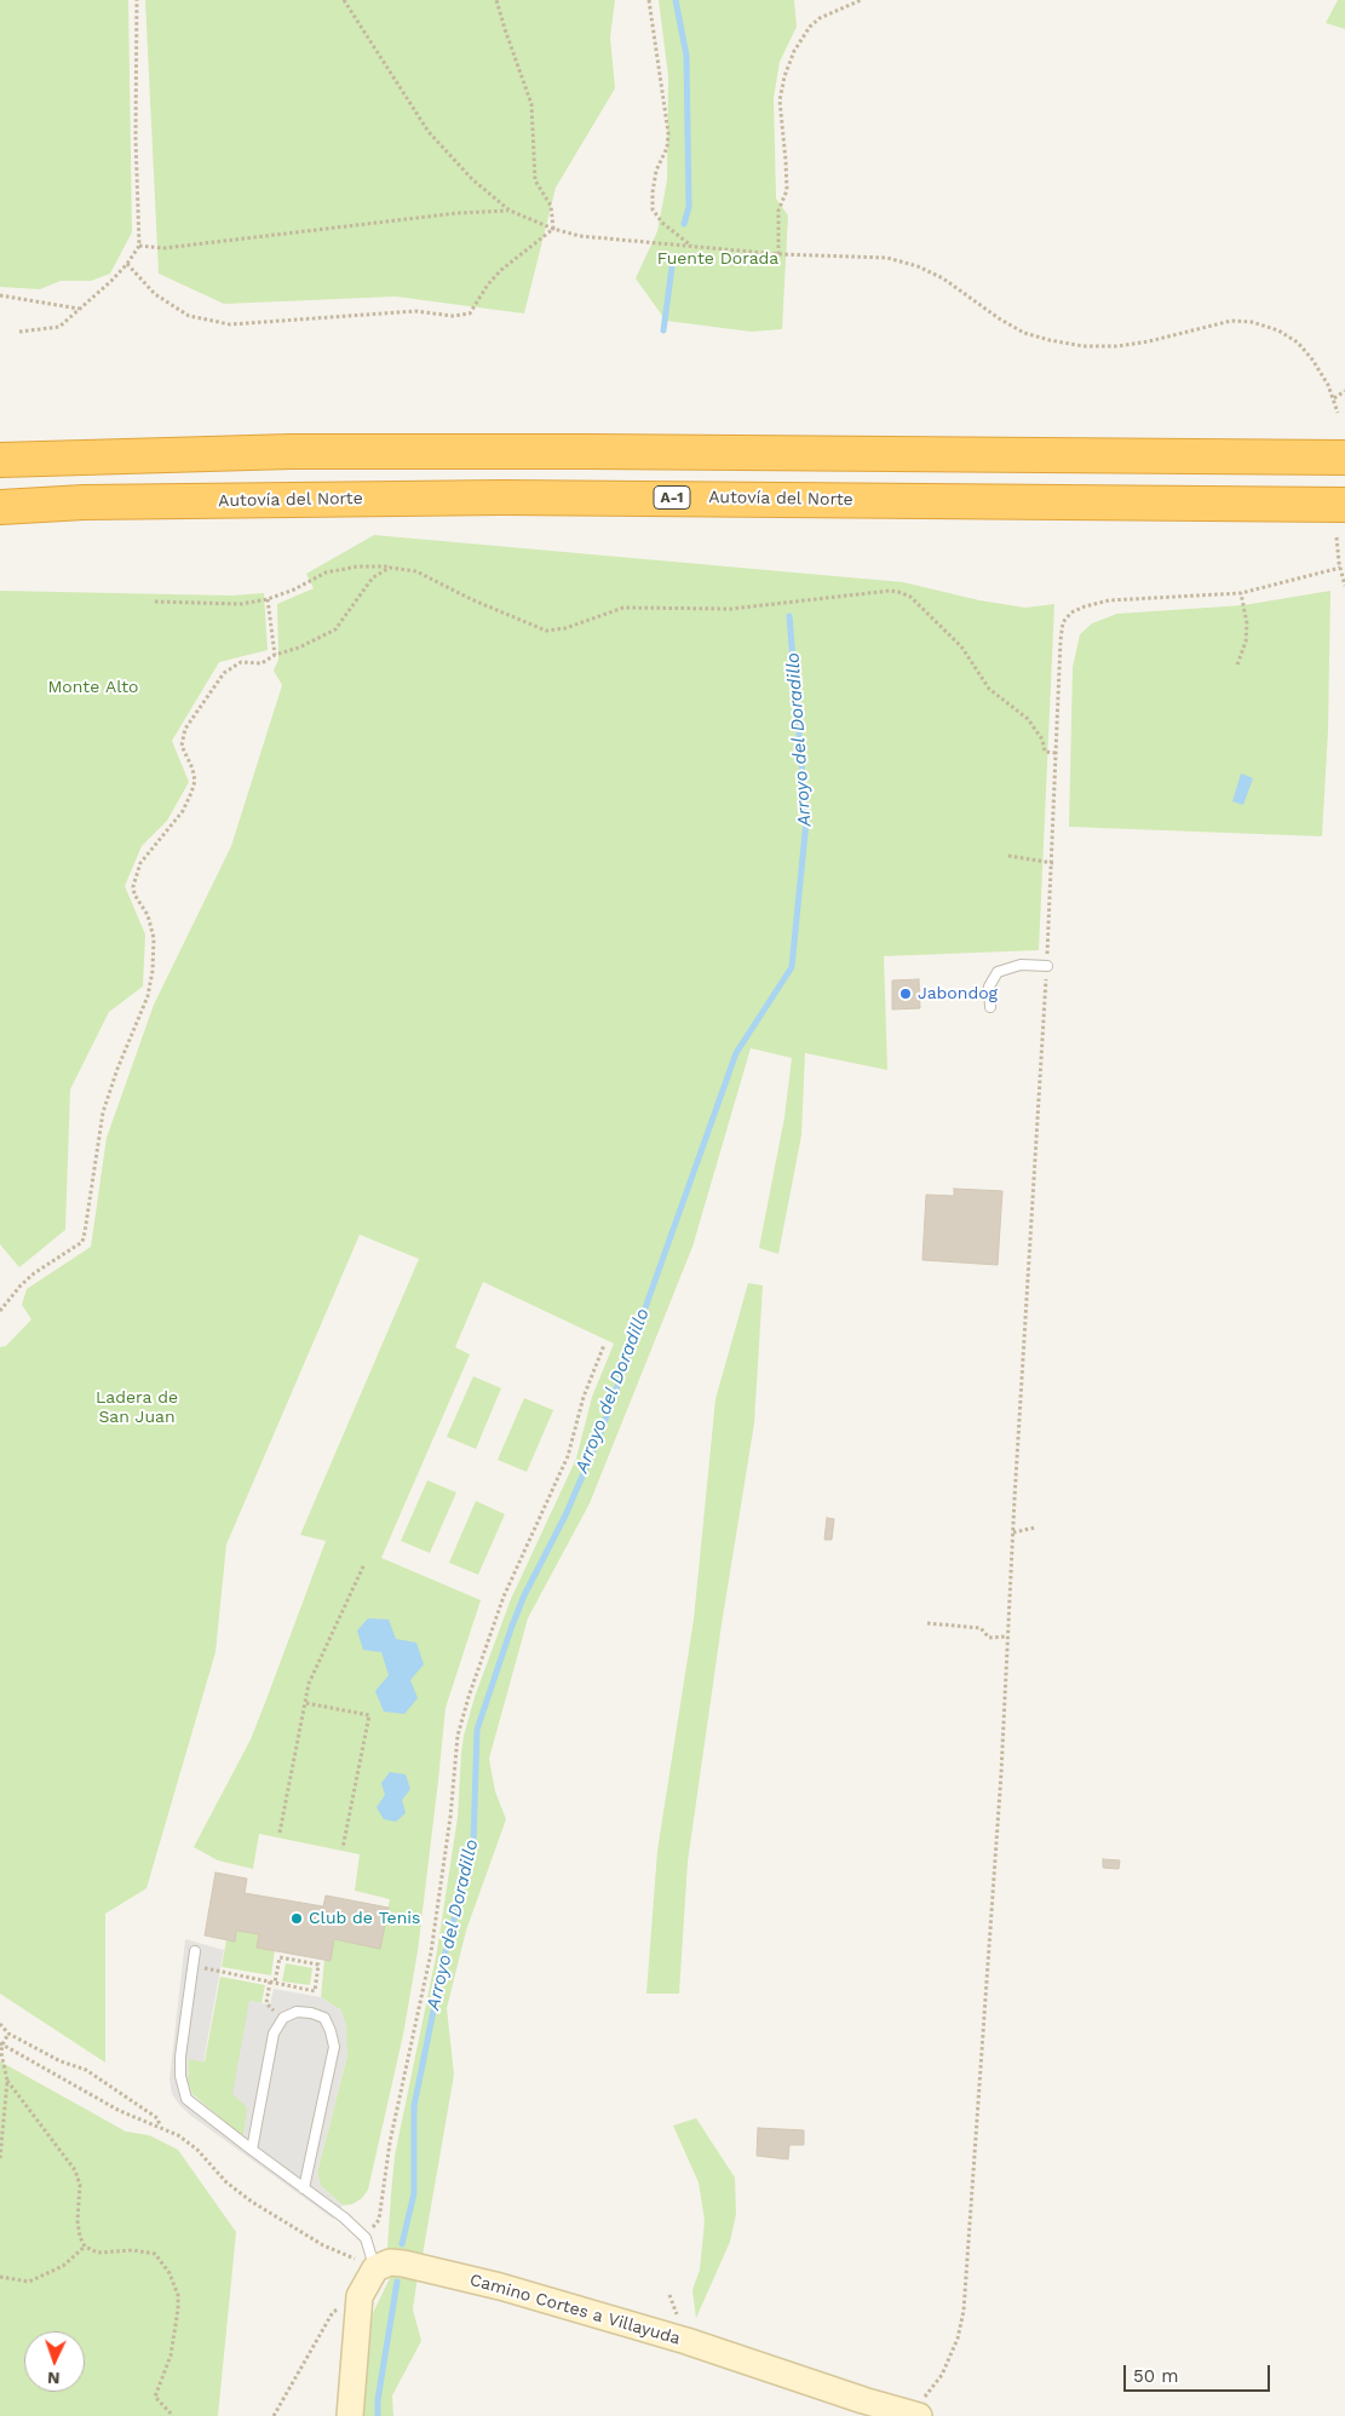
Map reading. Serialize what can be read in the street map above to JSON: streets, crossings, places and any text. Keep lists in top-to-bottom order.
{
  "streets": {
    "highway": ["A-1", "Autovía del Norte"],
    "street": ["Camino Cortes a Villayuda"]
  },
  "water": ["Arroyo del Doradillo"],
  "parks": ["Fuente Dorada", "Monte Alto", "Ladera de San Juan"],
  "places": ["Jabondog", "Club de Tenis"],
  "scale_bar": "50 m",
  "north": "bottom"
}
